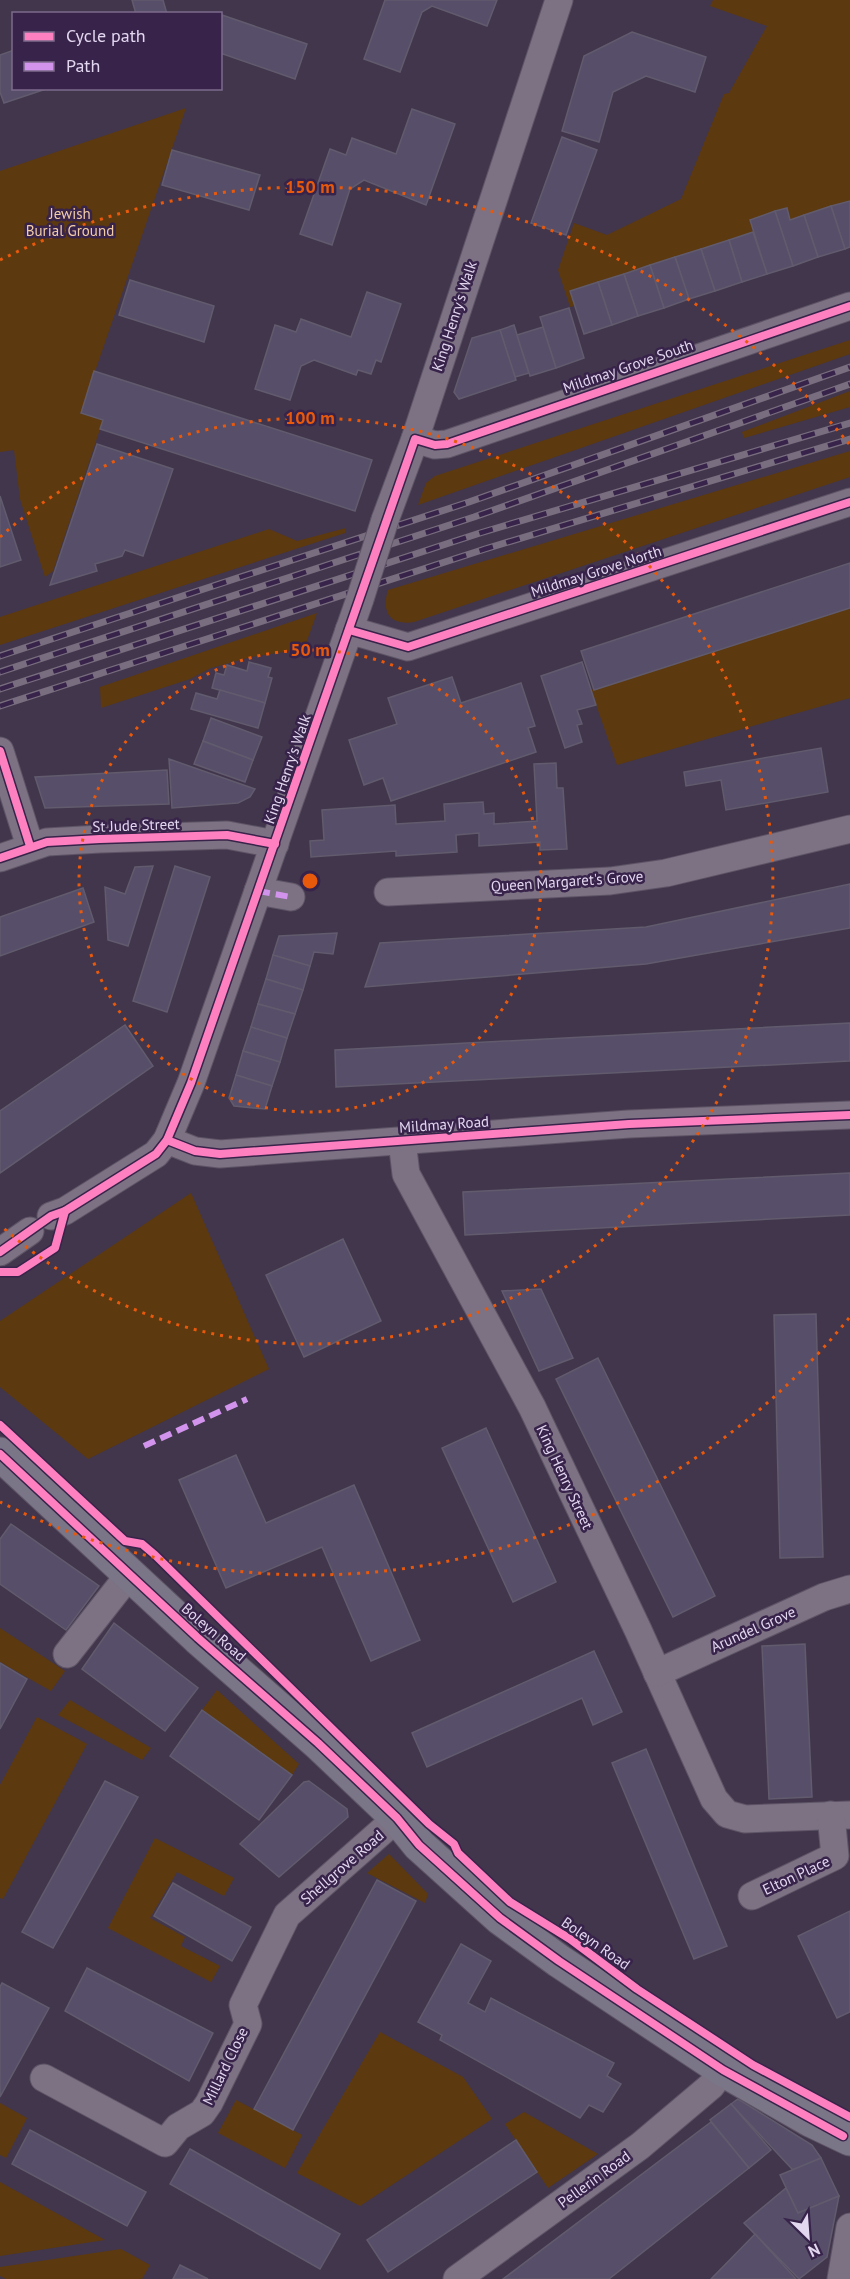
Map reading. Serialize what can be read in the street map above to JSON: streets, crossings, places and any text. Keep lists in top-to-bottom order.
{
  "streets": {
    "street": [
      "King Henry's Walk",
      "Mildmay Grove South",
      "Mildmay Grove North",
      "St Jude Street",
      "Queen Margaret's Grove",
      "Mildmay Road",
      "King Henry Street",
      "Arundel Grove",
      "Boleyn Road",
      "Shellgrove Road",
      "Elton Place",
      "Millard Close",
      "Pellerin Road"
    ]
  },
  "crossings": [
    ["King Henry's Walk", "Mildmay Grove South"],
    ["King Henry's Walk", "Mildmay Grove North"],
    ["King Henry's Walk", "St Jude Street"],
    ["King Henry's Walk", "Mildmay Road"],
    ["Mildmay Road", "King Henry Street"],
    ["King Henry Street", "Arundel Grove"],
    ["King Henry Street", "Elton Place"],
    ["Boleyn Road", "Shellgrove Road"],
    ["Boleyn Road", "Pellerin Road"],
    ["Shellgrove Road", "Millard Close"]
  ],
  "parks": ["Jewish Burial Ground"],
  "legend": ["Cycle path", "Path"],
  "north": "bottom right",
  "rings": ["150 m", "100 m", "50 m"]
}
